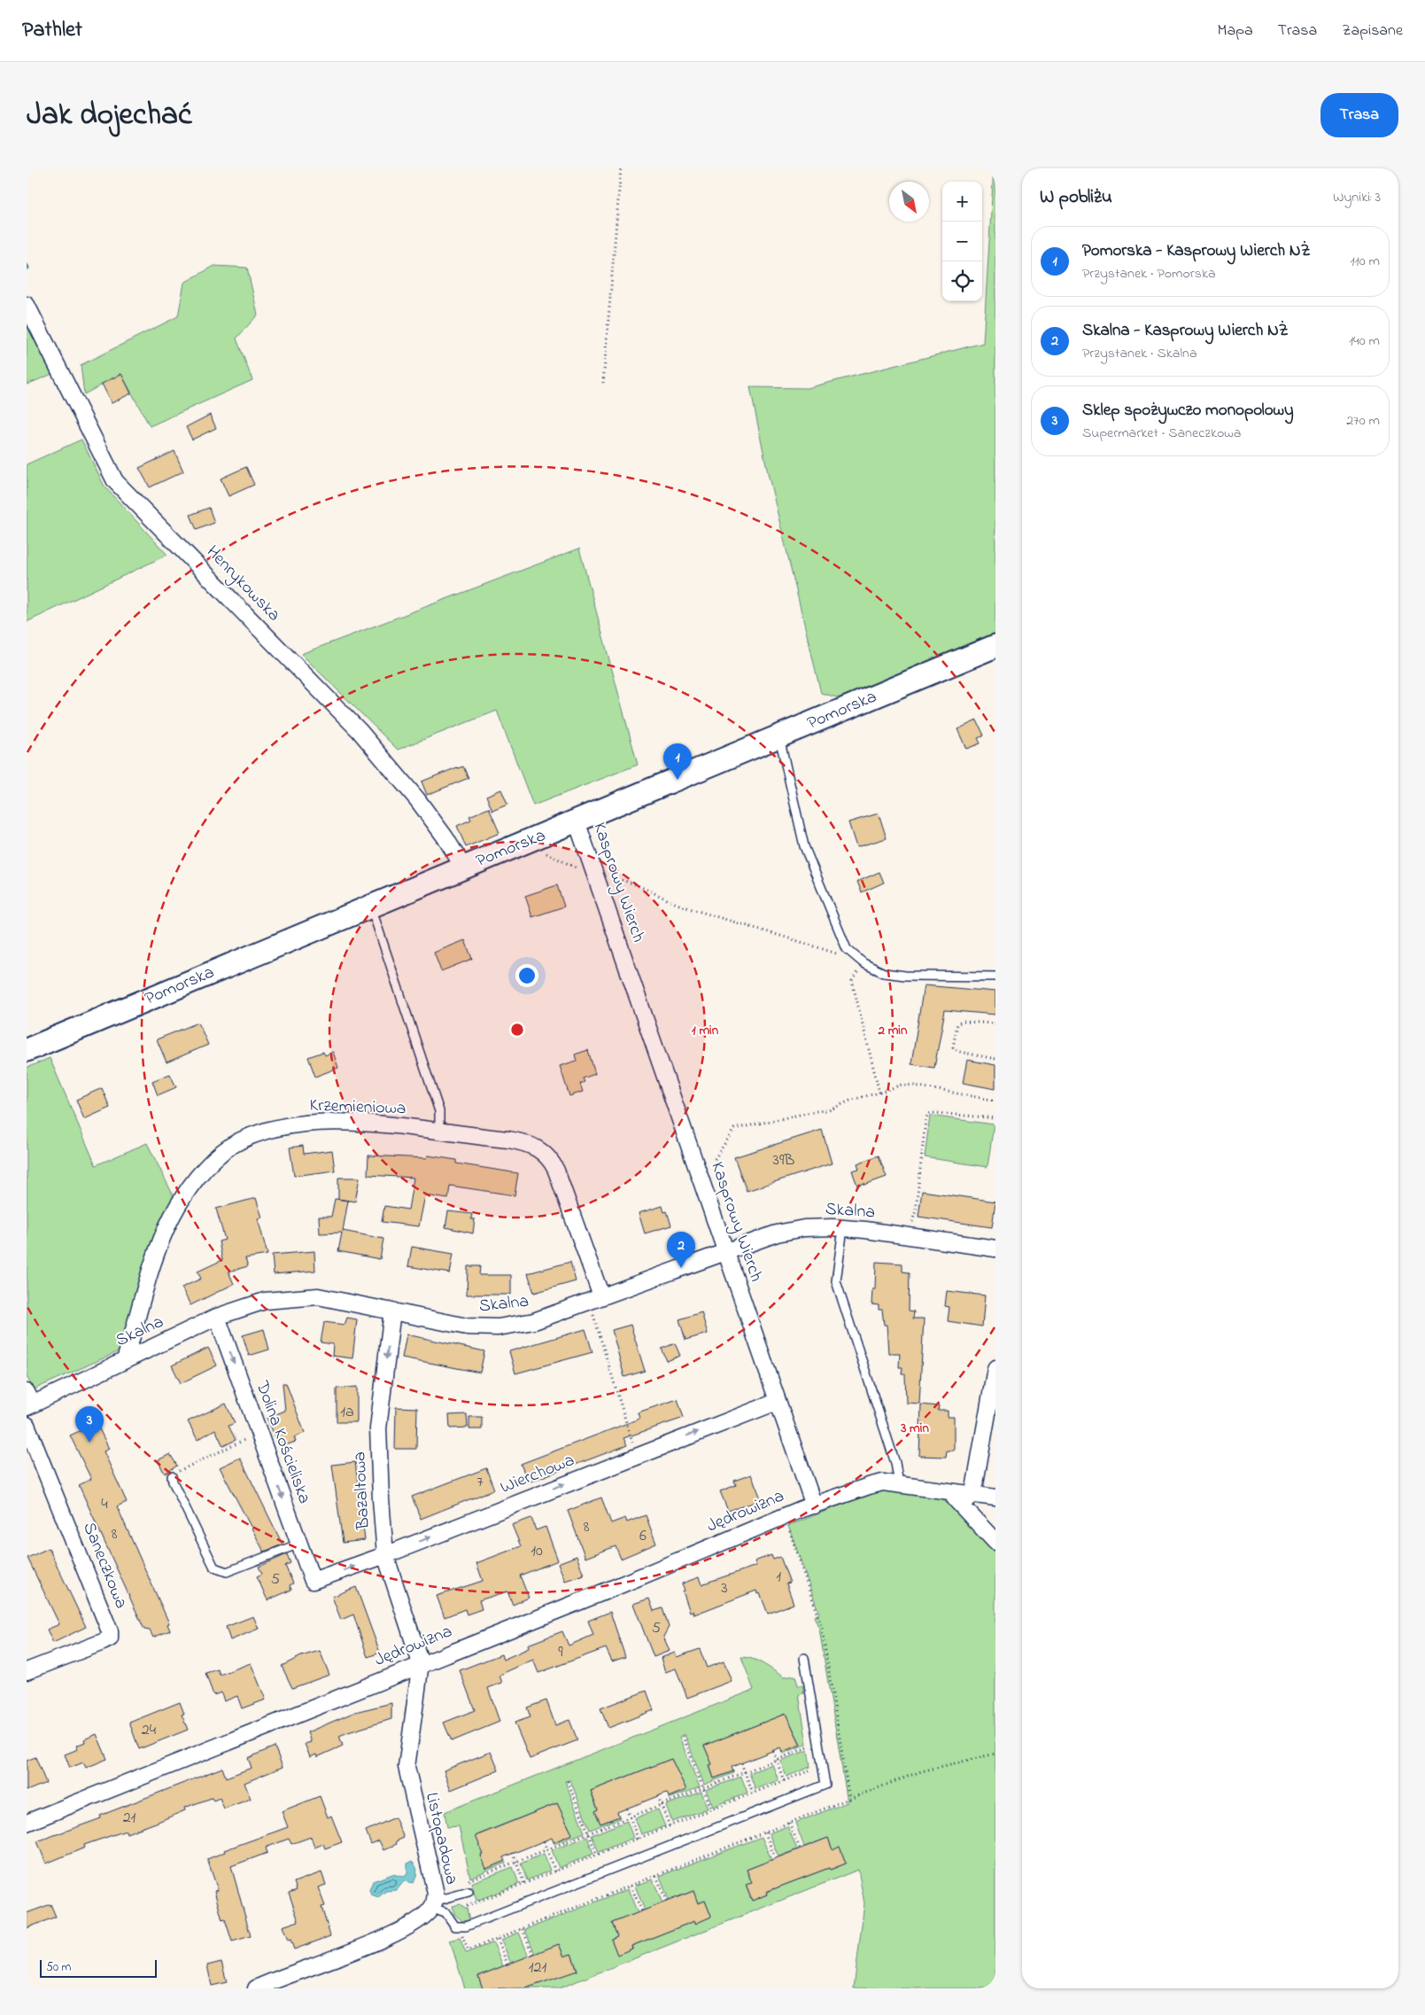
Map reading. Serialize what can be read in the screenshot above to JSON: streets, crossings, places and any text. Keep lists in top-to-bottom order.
{
  "streets": {
    "street": [
      "Henrykowska",
      "Pomorska",
      "Kasprowy Wierch",
      "Krzemieniowa",
      "Skalna",
      "Dolina Kościeliska",
      "Wierchowa",
      "Bazaltowa",
      "Jędrowizna",
      "Saneczkowa",
      "Listopadowa"
    ]
  },
  "crossings": [
    ["Henrykowska", "Pomorska"],
    ["Pomorska", "Kasprowy Wierch"],
    ["Kasprowy Wierch", "Skalna"],
    ["Kasprowy Wierch", "Wierchowa"],
    ["Kasprowy Wierch", "Jędrowizna"],
    ["Krzemieniowa", "Skalna"],
    ["Skalna", "Dolina Kościeliska"],
    ["Skalna", "Bazaltowa"],
    ["Dolina Kościeliska", "Wierchowa"],
    ["Wierchowa", "Bazaltowa"],
    ["Bazaltowa", "Jędrowizna"],
    ["Bazaltowa", "Listopadowa"],
    ["Jędrowizna", "Listopadowa"]
  ],
  "one_way": ["Dolina Kościeliska", "Wierchowa", "Bazaltowa"],
  "house_numbers": [
    "39B",
    "1a",
    "7",
    "4",
    "8",
    "8",
    "6",
    "10",
    "1",
    "5",
    "3",
    "5",
    "9",
    "24",
    "21",
    "121"
  ],
  "scale_bar": "50 m",
  "north": "bottom right",
  "page": {
    "header": "Pathlet",
    "nav": ["Mapa", "Trasa", "Zapisane"],
    "title": "Jak dojechać",
    "buttons": "Trasa",
    "heading": ["W pobliżu", "Wyniki: 3"],
    "map_buttons": ["+", "−"],
    "list": [
      {
        "mark": "1",
        "name": "Pomorska - Kasprowy Wierch NŻ",
        "note": "Przystanek · Pomorska",
        "value": "110 m"
      },
      {
        "mark": "2",
        "name": "Skalna - Kasprowy Wierch NŻ",
        "note": "Przystanek · Skalna",
        "value": "140 m"
      },
      {
        "mark": "3",
        "name": "Sklep spożywczo monopolowy",
        "note": "Supermarket · Saneczkowa",
        "value": "270 m"
      }
    ],
    "pins": ["1", "2", "3"],
    "scale": "50 m"
  },
  "rings": ["1 min", "2 min", "3 min"]
}
